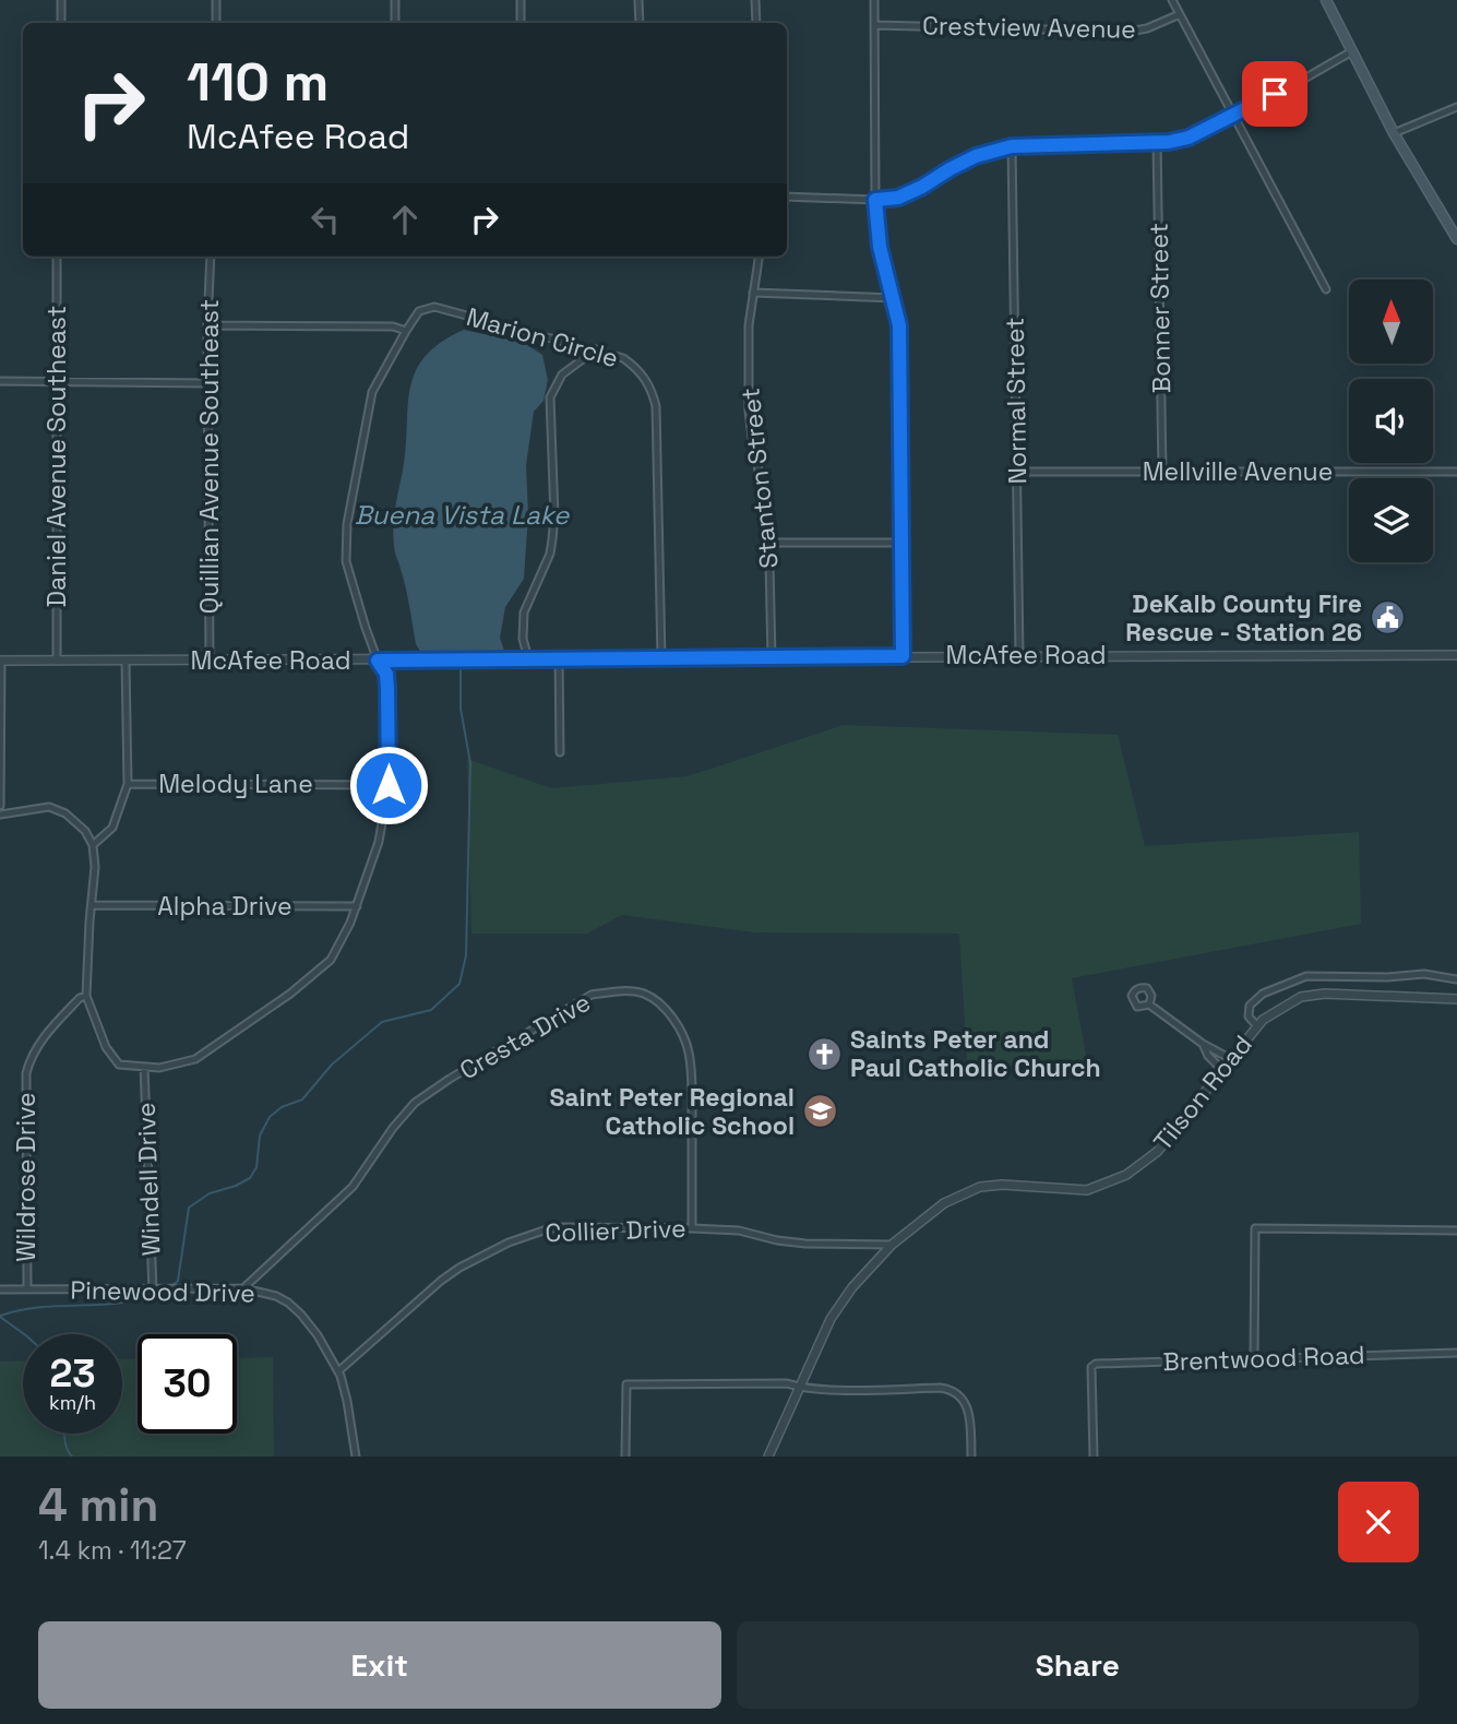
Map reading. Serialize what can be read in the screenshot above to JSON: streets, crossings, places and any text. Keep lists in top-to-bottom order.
{
  "streets": {
    "street": [
      "Crestview Avenue",
      "Bonner Street",
      "Marion Circle",
      "Normal Street",
      "Daniel Avenue Southeast",
      "Quillian Avenue Southeast",
      "Mellville Avenue",
      "Stanton Street",
      "McAfee Road",
      "Melody Lane",
      "Alpha Drive",
      "Cresta Drive",
      "Tilson Road",
      "Wildrose Drive",
      "Windell Drive",
      "Collier Drive",
      "Pinewood Drive",
      "Brentwood Road"
    ]
  },
  "crossings": [
    ["Bonner Street", "Mellville Avenue"],
    ["Marion Circle", "McAfee Road"],
    ["Marion Circle", "Melody Lane"],
    ["Marion Circle", "Alpha Drive"],
    ["Marion Circle", "Windell Drive"],
    ["Normal Street", "Mellville Avenue"],
    ["Normal Street", "McAfee Road"],
    ["Daniel Avenue Southeast", "McAfee Road"],
    ["Quillian Avenue Southeast", "McAfee Road"],
    ["Stanton Street", "McAfee Road"],
    ["Cresta Drive", "Collier Drive"],
    ["Cresta Drive", "Pinewood Drive"],
    ["Tilson Road", "Collier Drive"],
    ["Wildrose Drive", "Pinewood Drive"],
    ["Windell Drive", "Pinewood Drive"],
    ["Collier Drive", "Pinewood Drive"]
  ],
  "water": ["Buena Vista Lake"],
  "places": {
    "public building": ["DeKalb County Fire Rescue - Station 26"],
    "church": ["Saints Peter and Paul Catholic Church"],
    "school or university": ["Saint Peter Regional Catholic School"]
  },
  "north": "top",
  "page": {
    "turn": ["110 m", "McAfee Road"],
    "speed": "23 km/h",
    "limit": "30",
    "heading": ["4 min", "1.4 km · 11:27"],
    "buttons": ["Exit", "Share"]
  }
}
